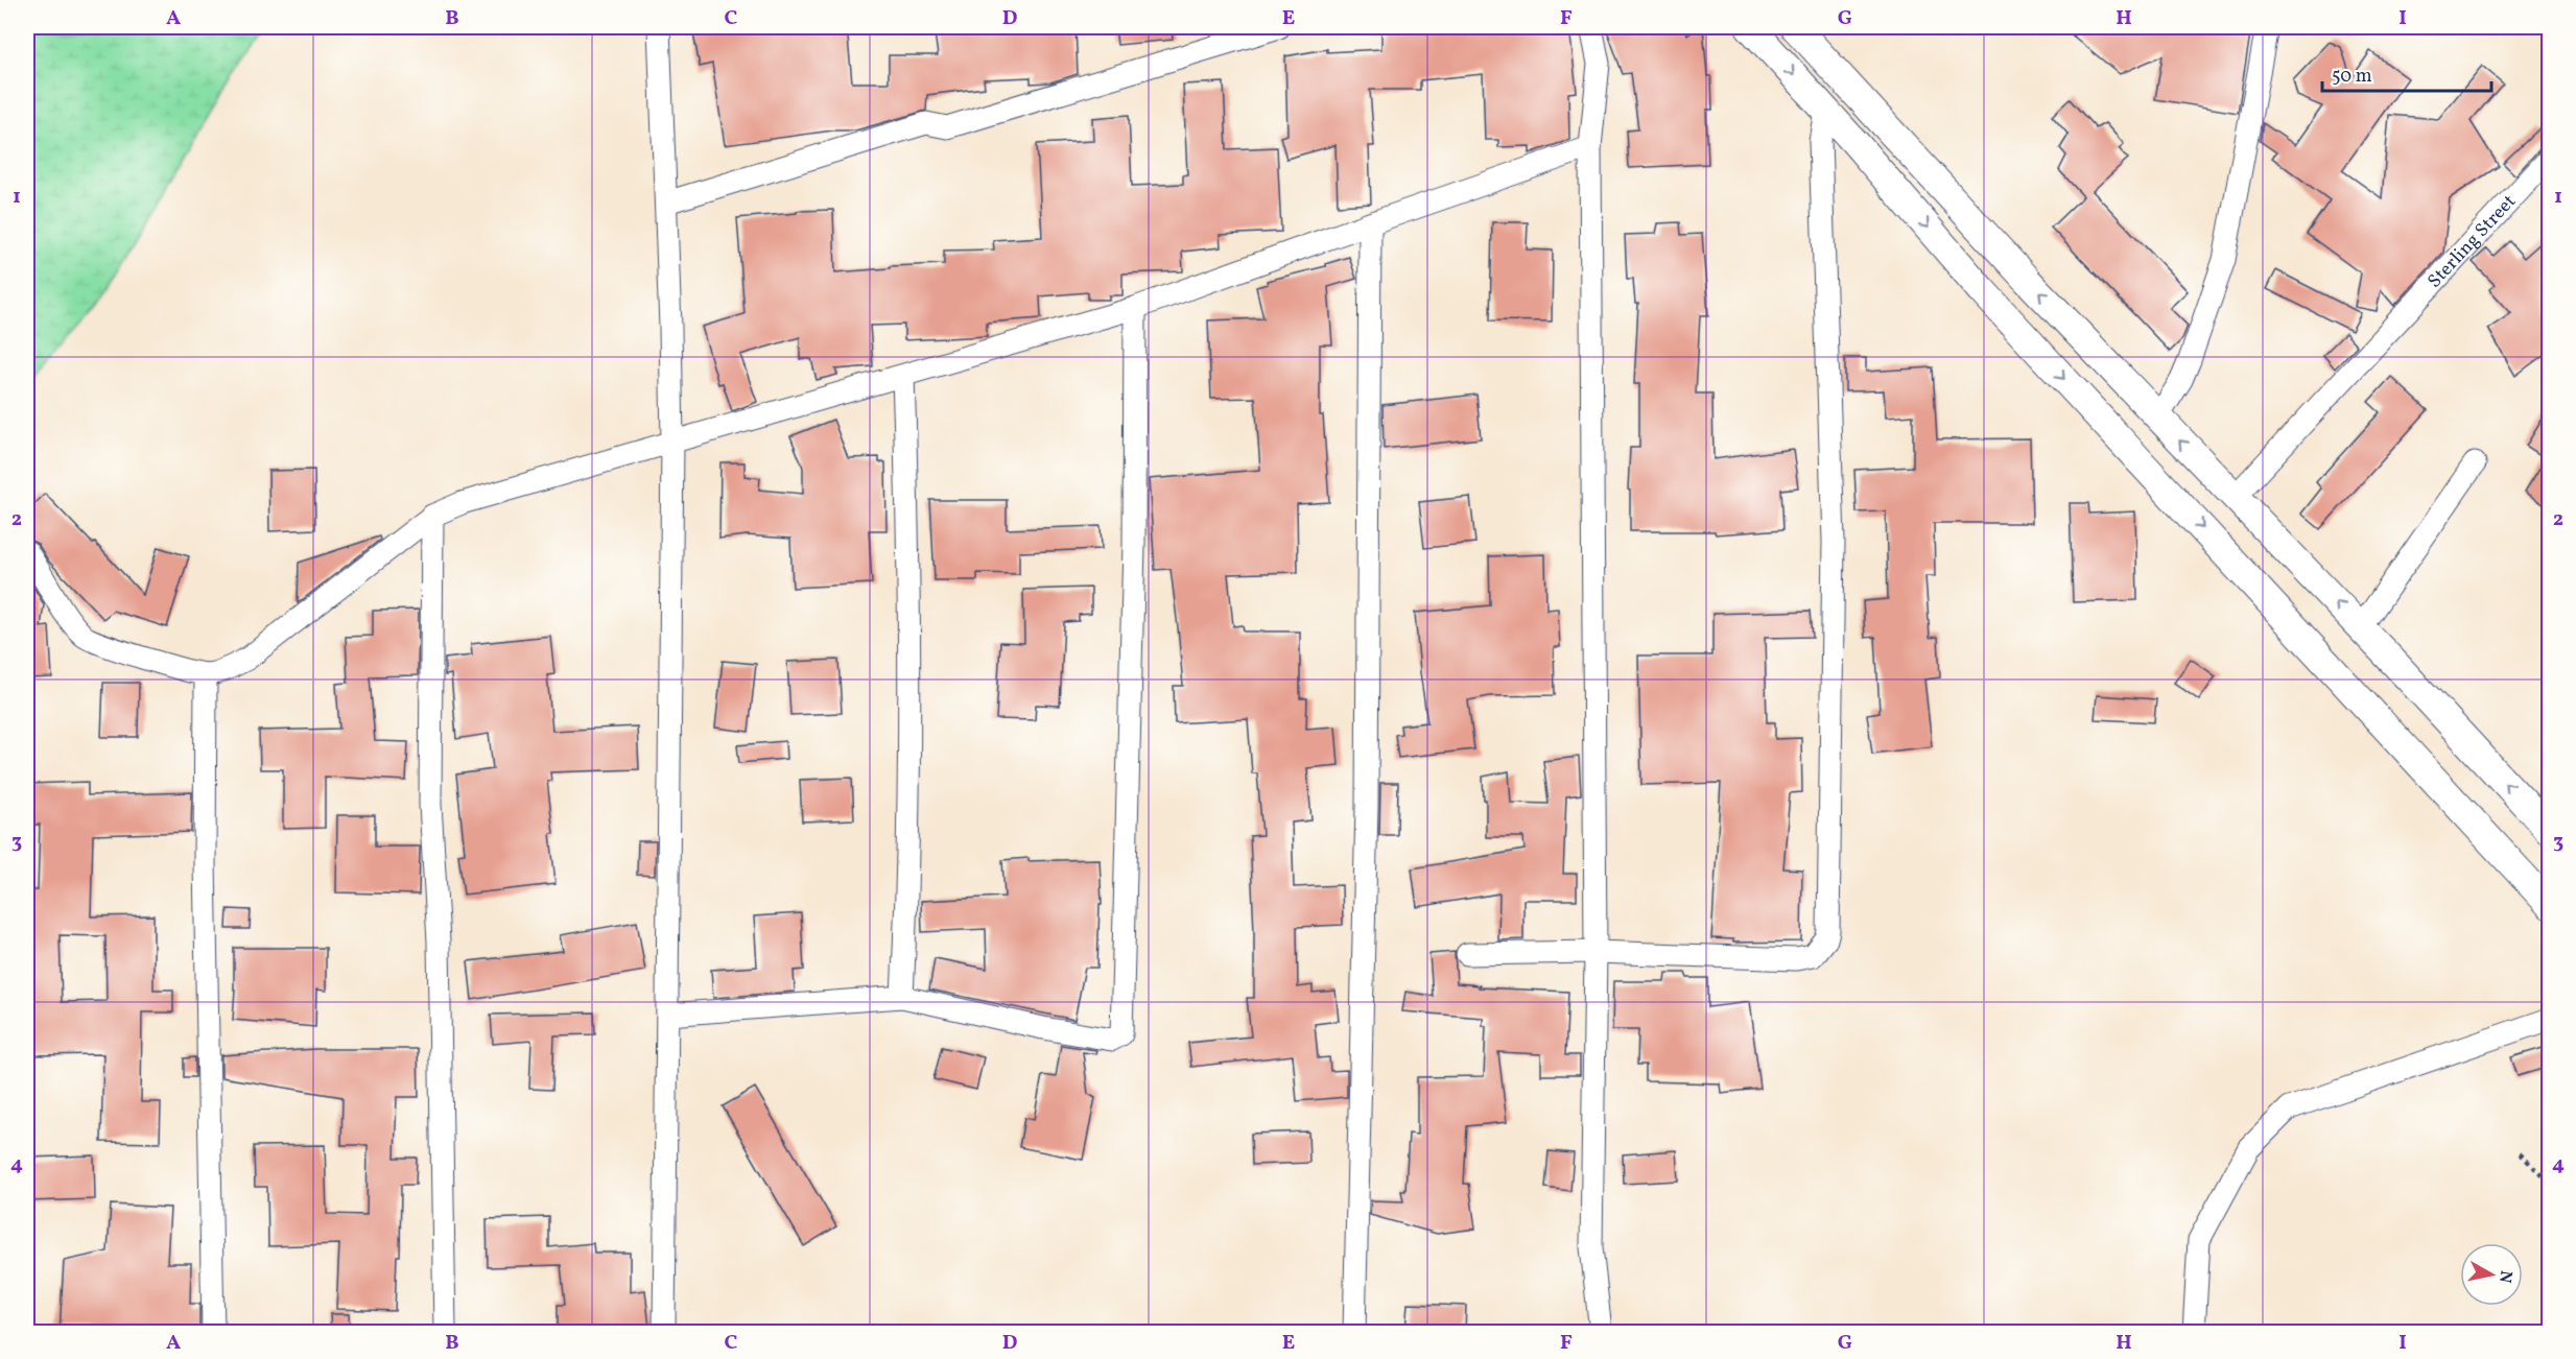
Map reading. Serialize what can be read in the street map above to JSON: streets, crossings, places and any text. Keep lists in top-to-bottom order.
{
  "streets": {
    "street": ["Sterling Street"]
  },
  "scale_bar": "50 m",
  "north": "right",
  "grid": {
    "columns": [
      "A",
      "B",
      "C",
      "D",
      "E",
      "F",
      "G",
      "H",
      "I"
    ],
    "rows": [
      "1",
      "2",
      "3",
      "4"
    ]
  }
}
